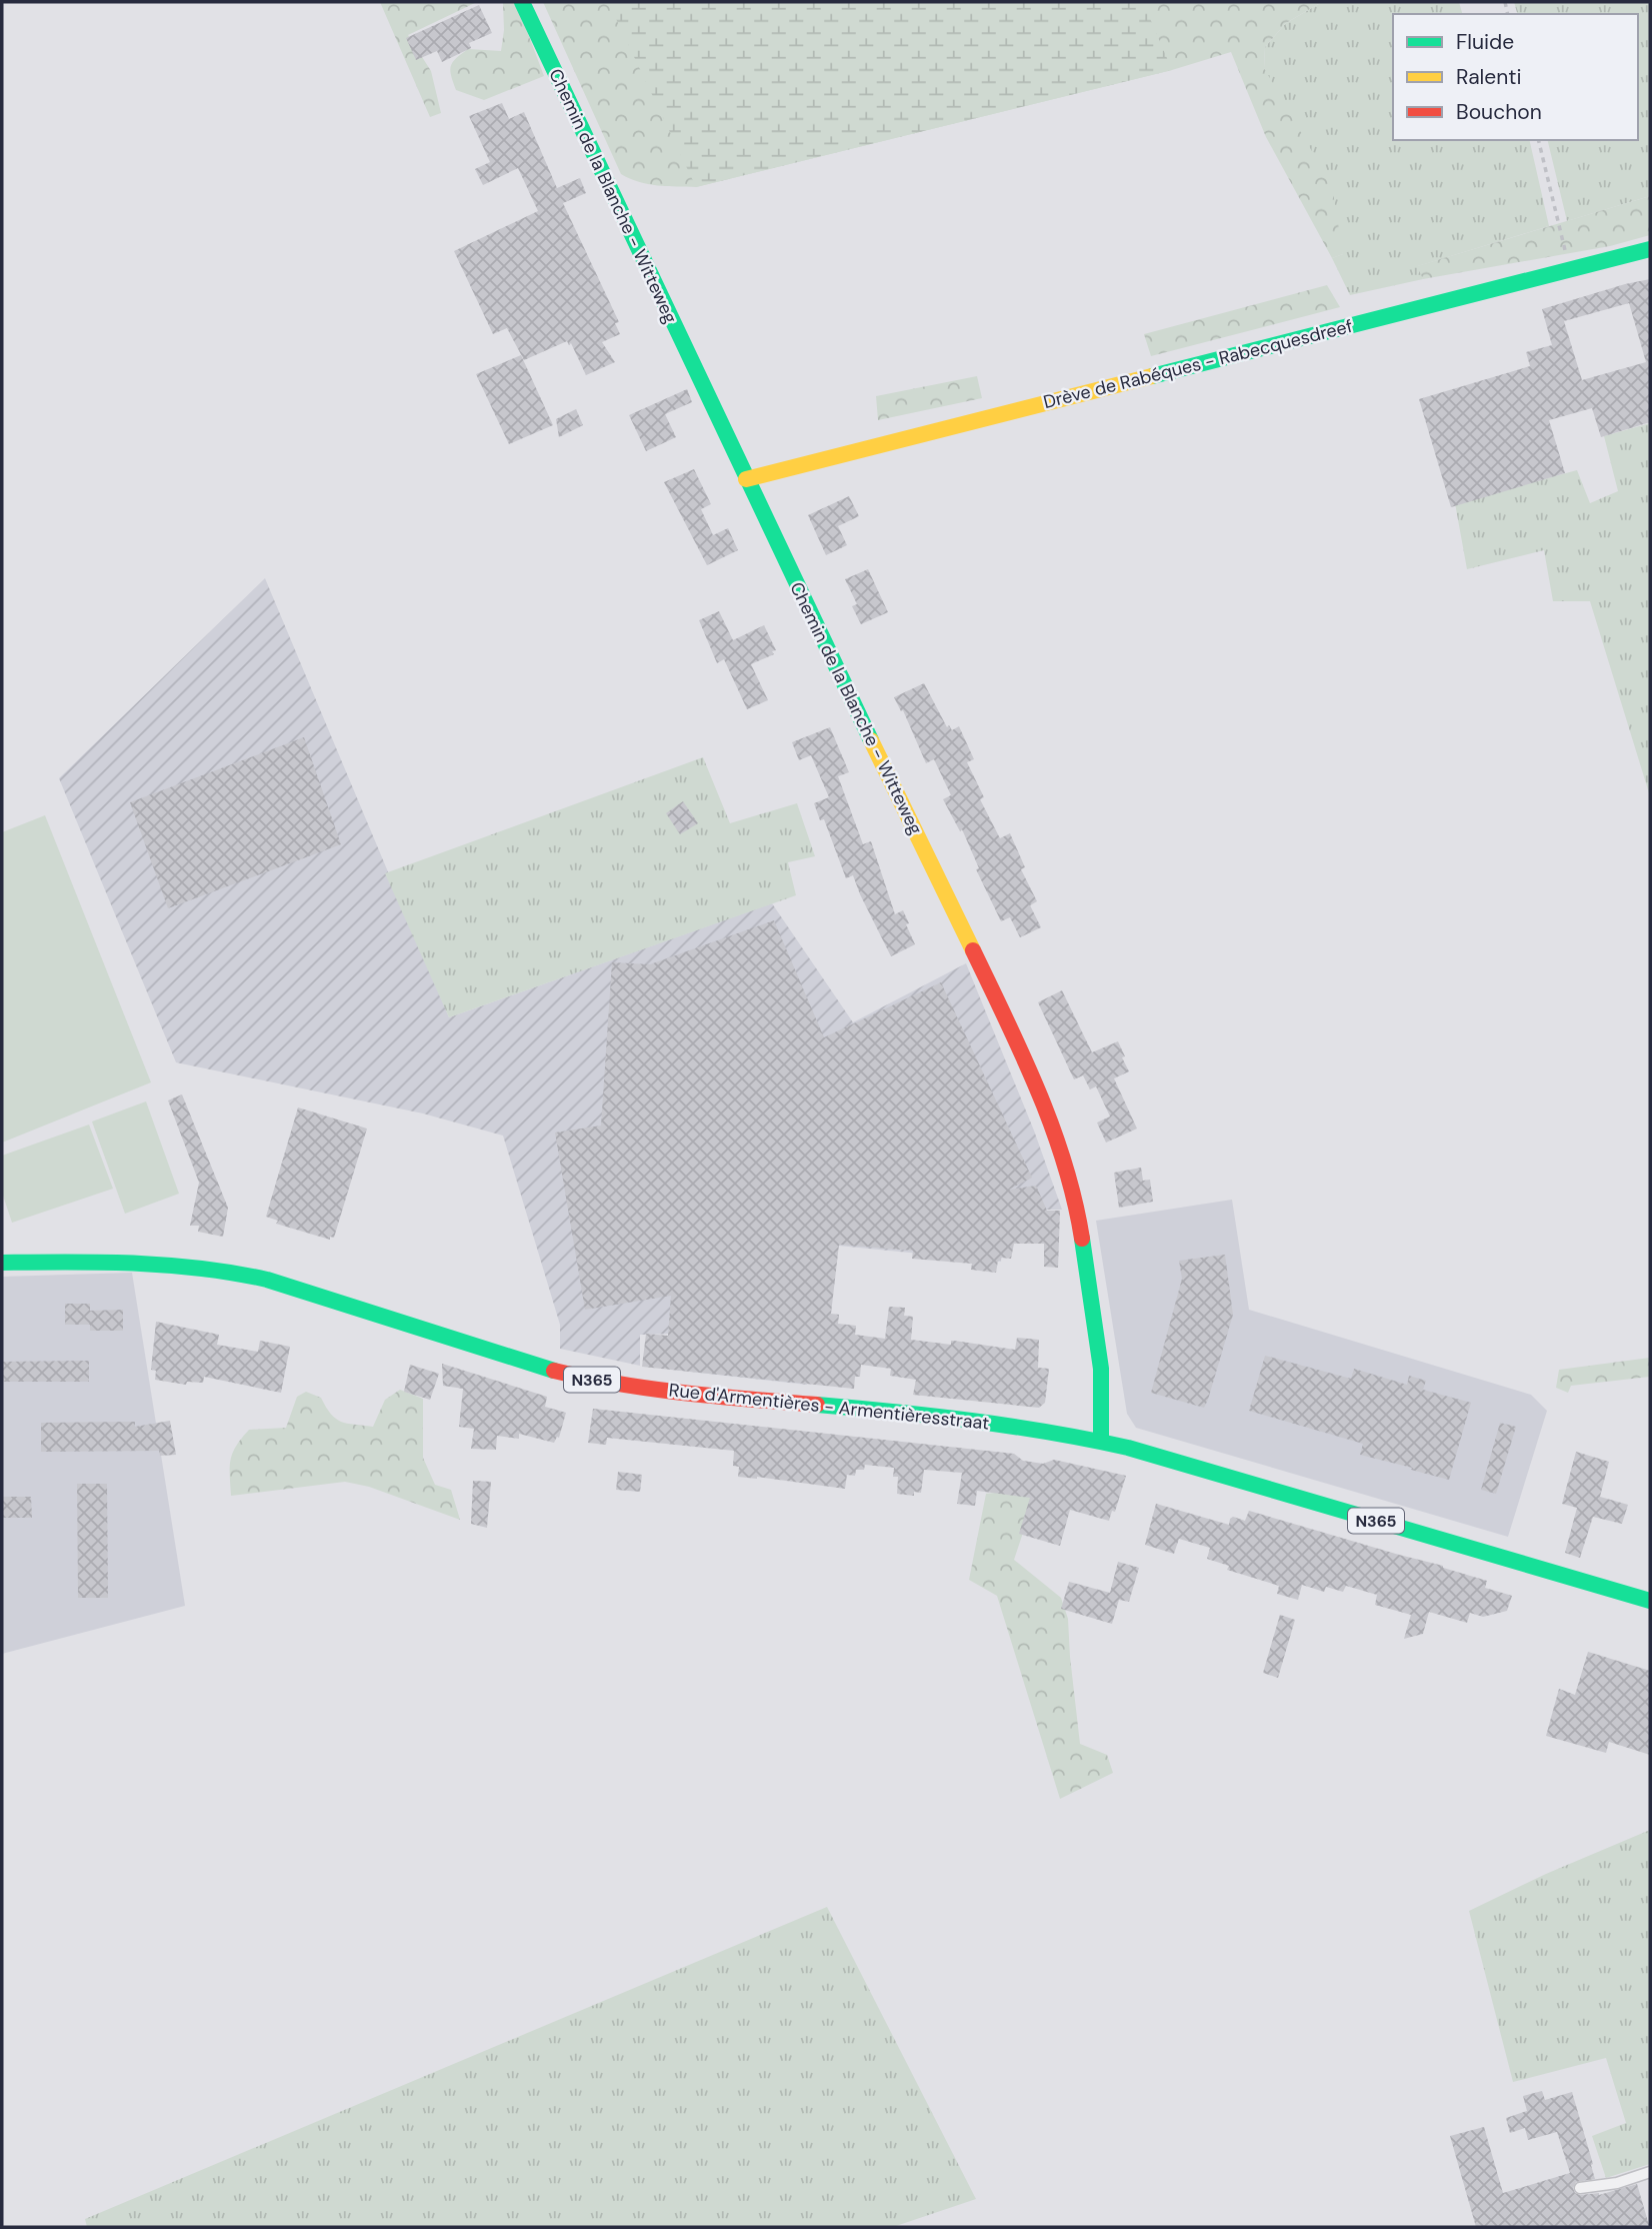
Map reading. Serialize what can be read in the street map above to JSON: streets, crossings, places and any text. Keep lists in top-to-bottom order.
{
  "streets": {
    "street": [
      "Chemin de la Blanche - Witteweg",
      "Drève de Rabéques - Rabecquesdreef",
      "N365",
      "Rue d'Armentières - Armentièresstraat"
    ]
  },
  "crossings": [
    ["Chemin de la Blanche - Witteweg", "Drève de Rabéques - Rabecquesdreef"],
    ["Chemin de la Blanche - Witteweg", "Rue d'Armentières - Armentièresstraat"]
  ],
  "legend": ["Fluide", "Ralenti", "Bouchon"]
}
